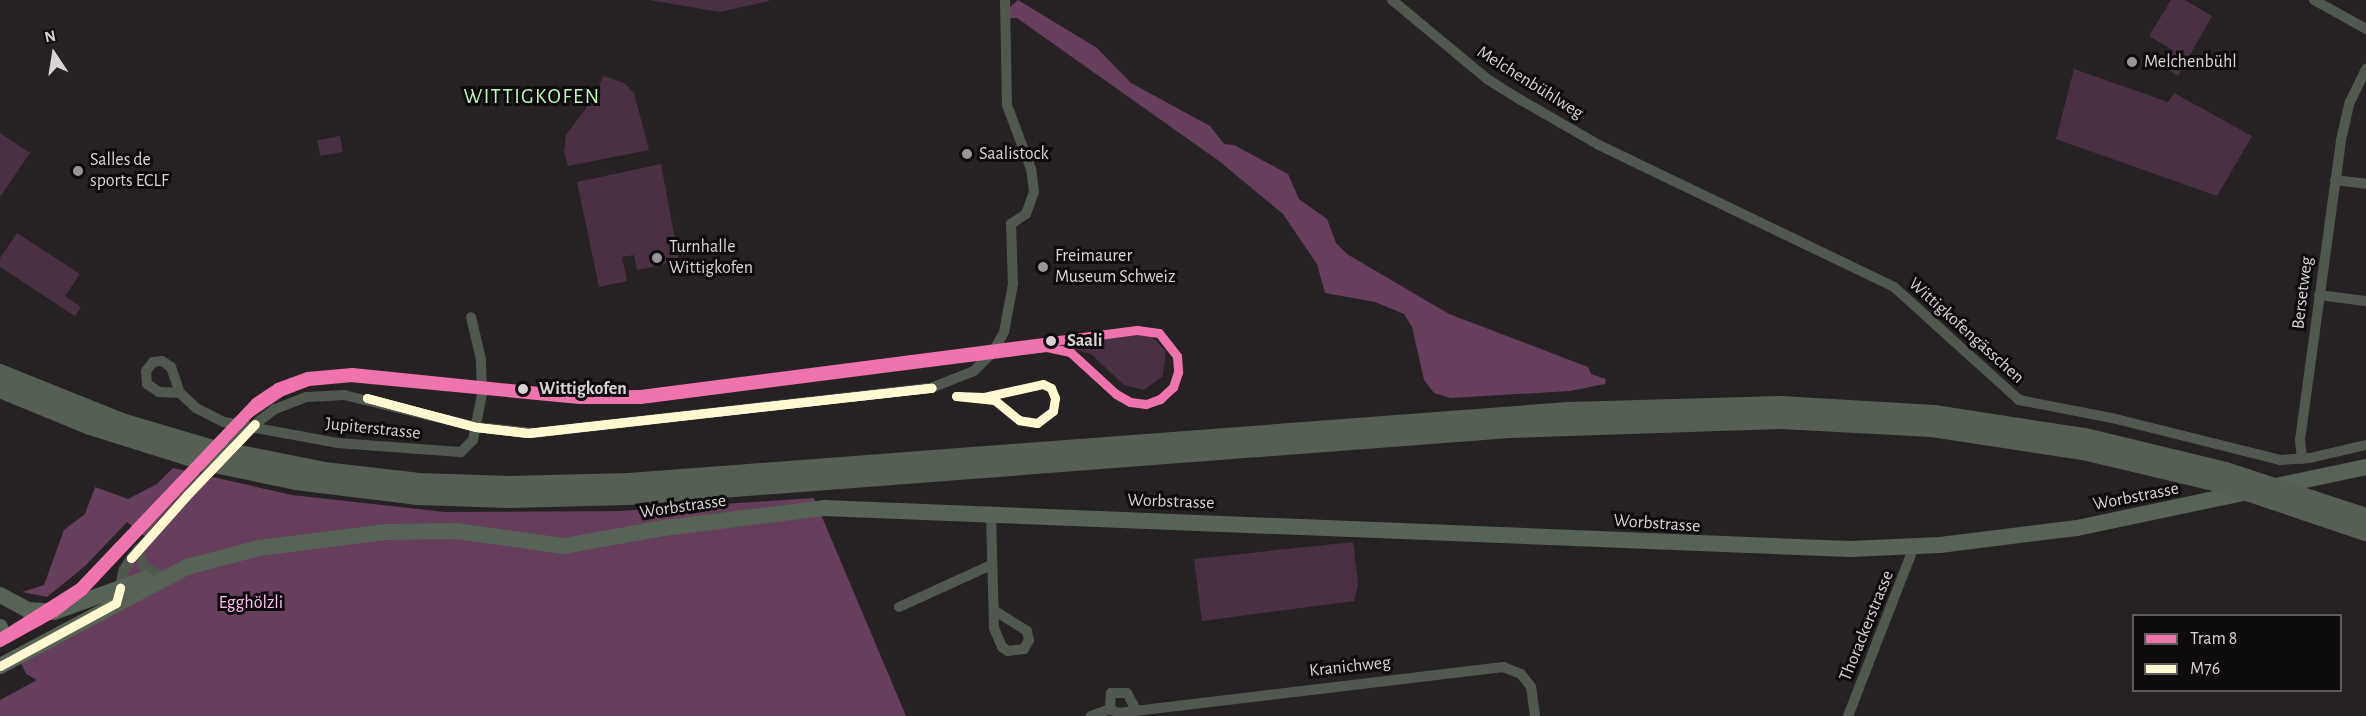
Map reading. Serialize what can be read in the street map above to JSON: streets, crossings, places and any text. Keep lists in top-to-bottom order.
{
  "streets": {
    "main road": ["Worbstrasse"],
    "street": [
      "Melchenbühlweg",
      "Bersetweg",
      "Wittigkofengässchen",
      "Jupiterstrasse",
      "Thorackerstrasse",
      "Kranichweg"
    ]
  },
  "crossings": [
    ["Melchenbühlweg", "Wittigkofengässchen"],
    ["Bersetweg", "Wittigkofengässchen"],
    ["Jupiterstrasse", "Worbstrasse"],
    ["Worbstrasse", "Thorackerstrasse"]
  ],
  "districts": ["WITTIGKOFEN"],
  "parks": ["Egghölzli"],
  "places": [
    "Melchenbühl",
    "Saalistock",
    "Salles de sports ECLF",
    "Turnhalle Wittigkofen",
    "Freimaurer Museum Schweiz",
    "Saali",
    "Wittigkofen"
  ],
  "lines": ["tram line 8", "transit line M76"],
  "legend": ["Tram 8", "M76"],
  "north": "top"
}
